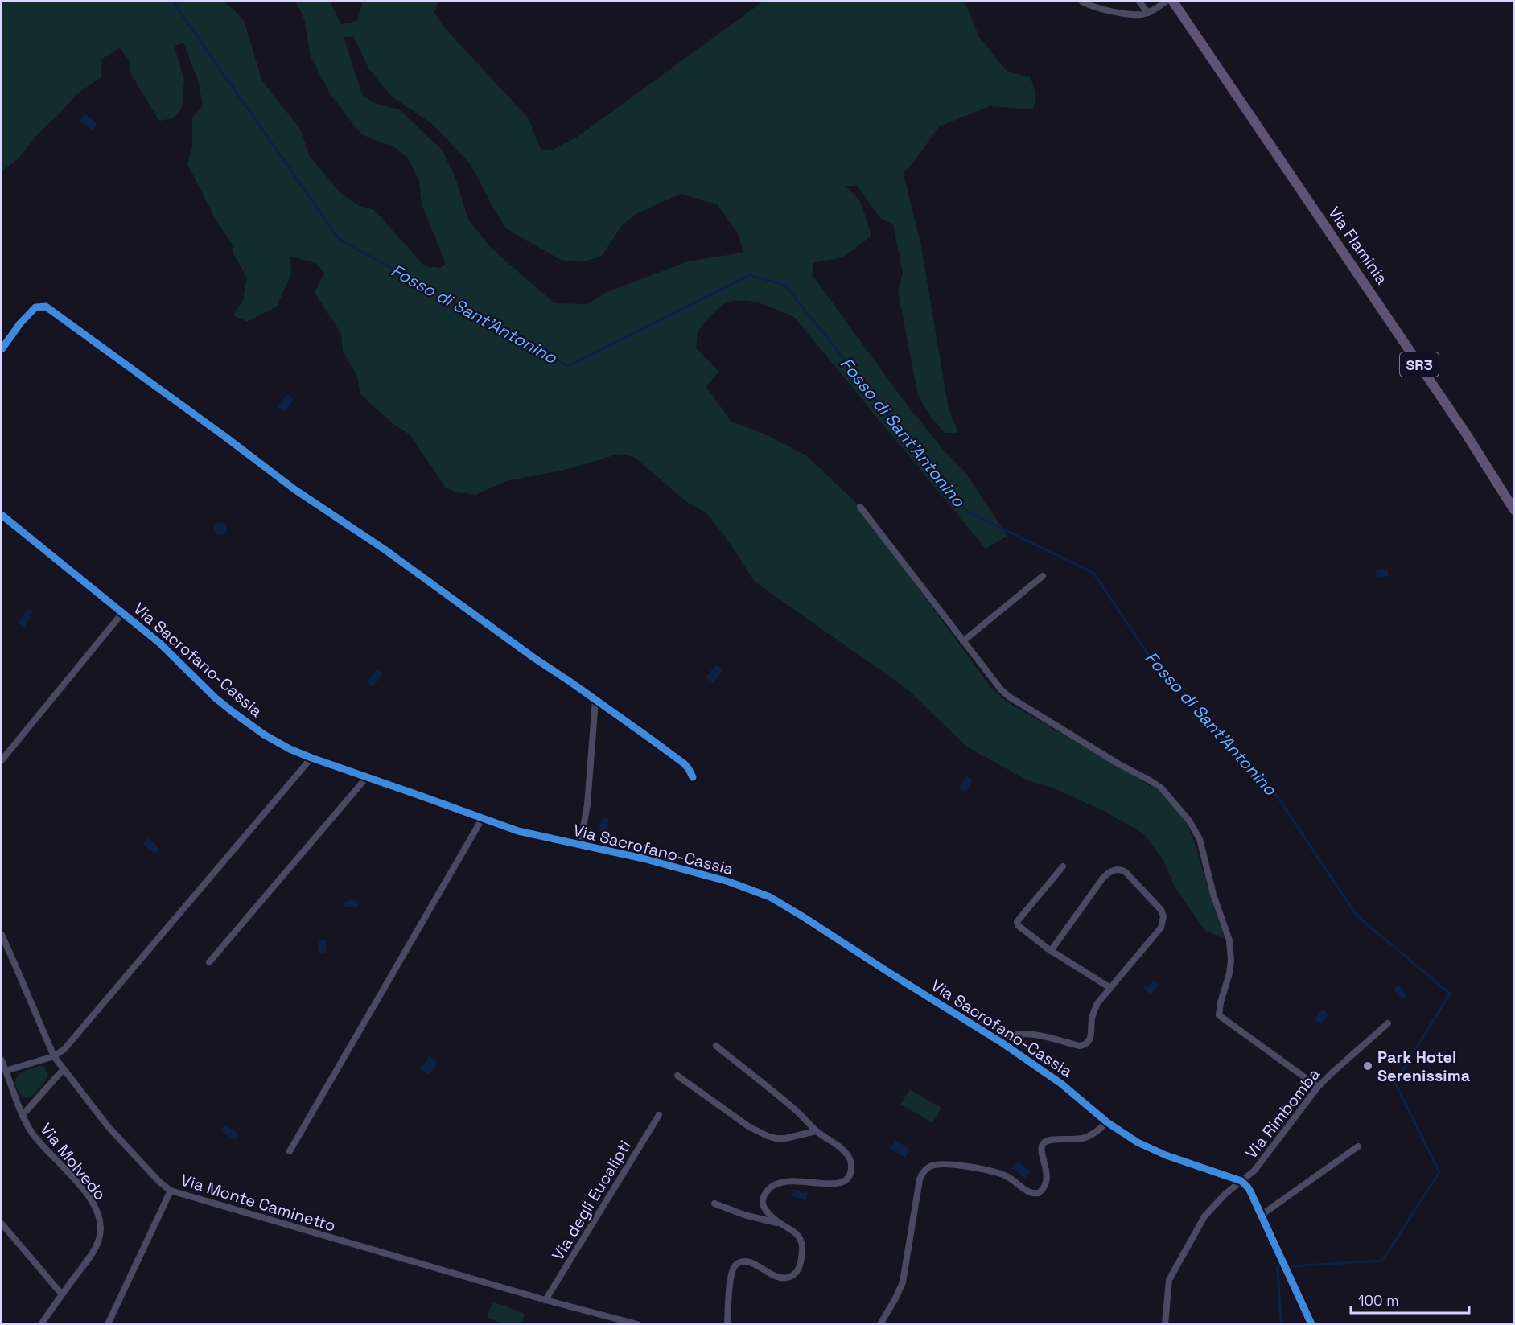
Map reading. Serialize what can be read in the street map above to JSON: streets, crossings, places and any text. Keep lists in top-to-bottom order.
{
  "streets": {
    "main road": ["Via Flaminia", "SR3"],
    "street": [
      "Via Sacrofano-Cassia",
      "Via Rimbomba",
      "Via Molvedo",
      "Via degli Eucalipti",
      "Via Monte Caminetto"
    ]
  },
  "crossings": [
    ["Via Sacrofano-Cassia", "Via Rimbomba"],
    ["Via Molvedo", "Via Monte Caminetto"],
    ["Via degli Eucalipti", "Via Monte Caminetto"]
  ],
  "water": ["Fosso di Sant'Antonino"],
  "places": ["Park Hotel Serenissima"],
  "scale_bar": "100 m"
}
